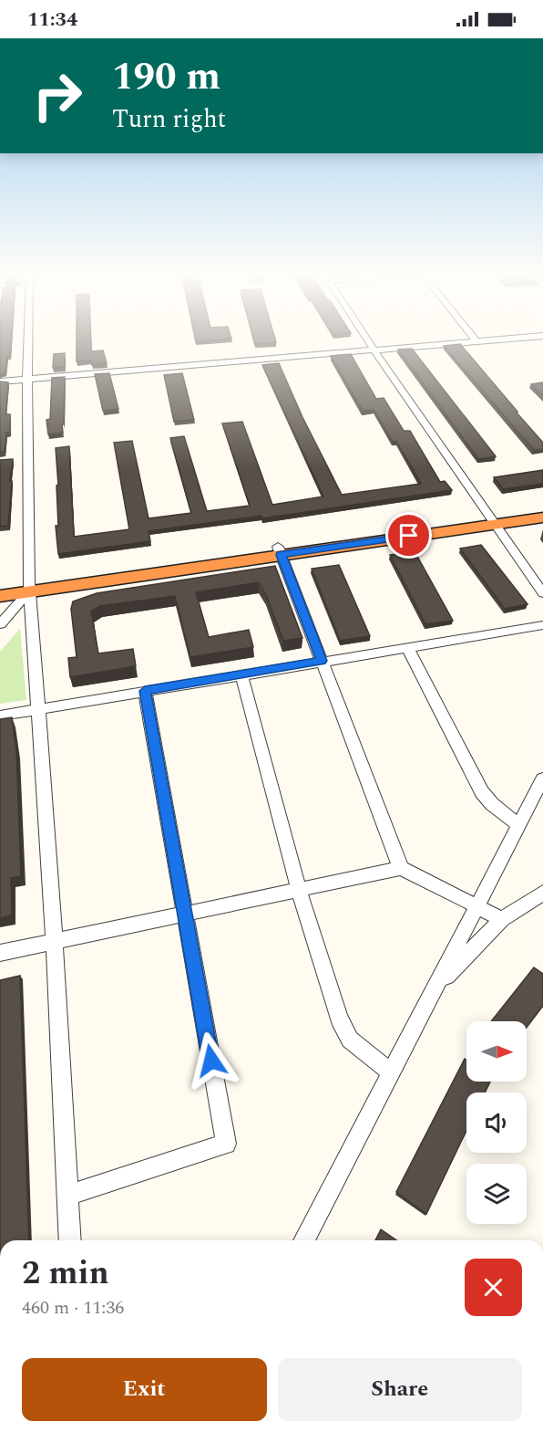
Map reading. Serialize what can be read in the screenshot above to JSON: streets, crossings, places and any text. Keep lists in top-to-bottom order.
{
  "north": "right",
  "page": {
    "status": "11:34",
    "turn": ["190 m", "Turn right"],
    "heading": ["2 min", "460 m · 11:36"],
    "buttons": ["Exit", "Share"]
  }
}
